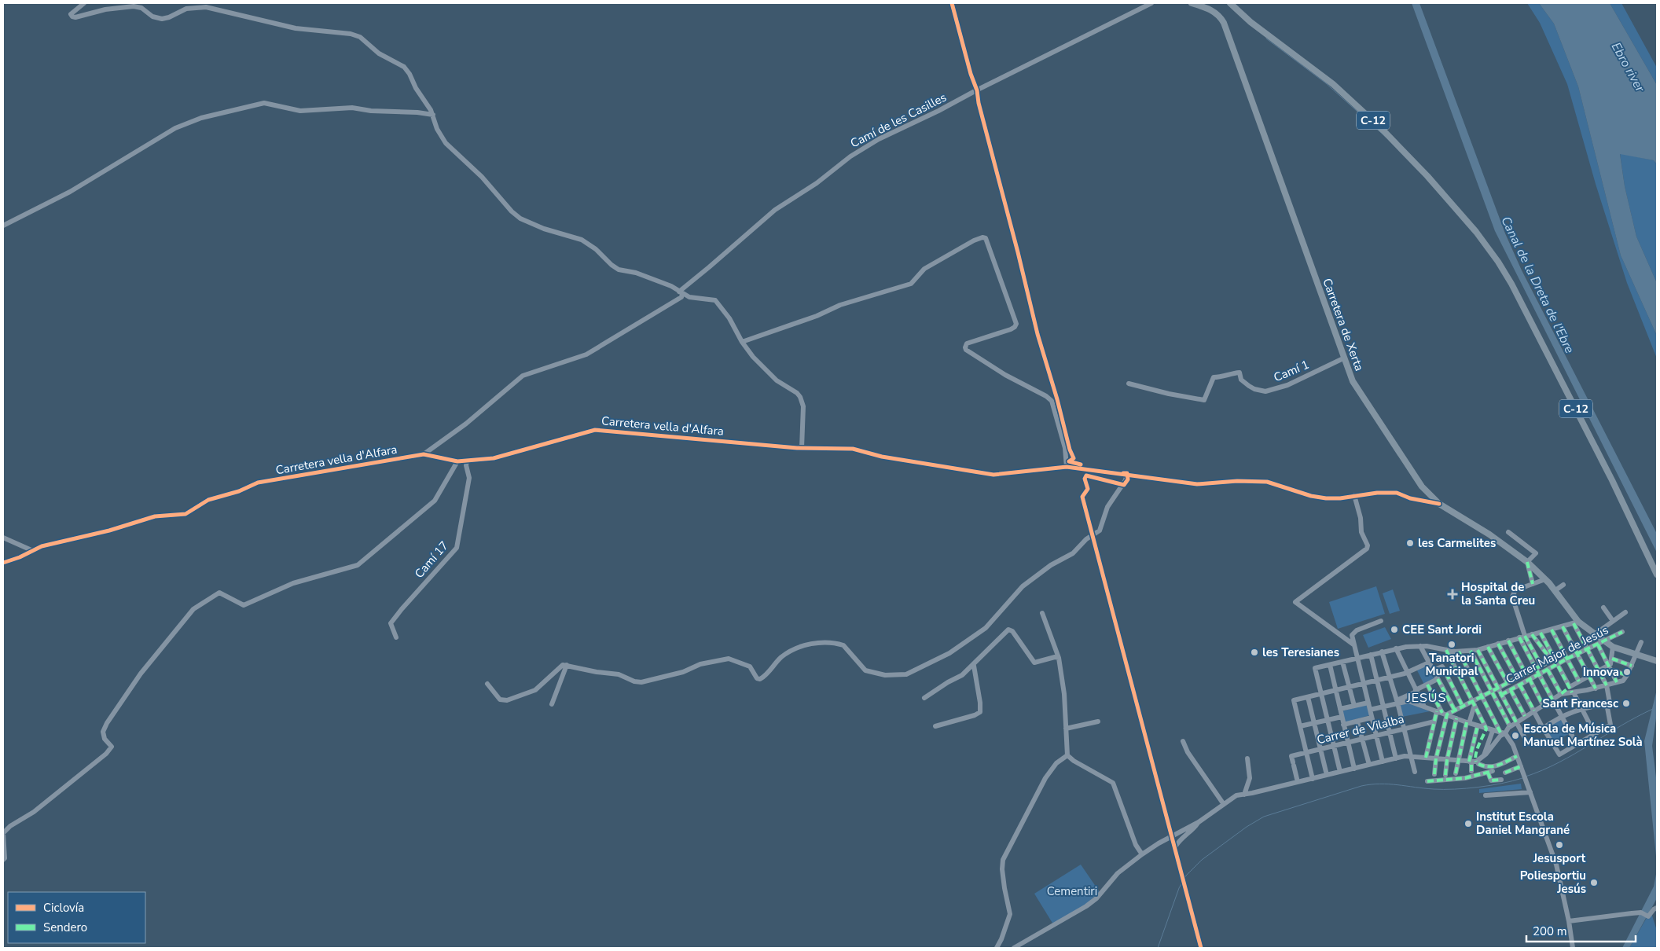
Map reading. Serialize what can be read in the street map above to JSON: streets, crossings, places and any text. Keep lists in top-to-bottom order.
{
  "streets": {
    "main road": ["C-12", "Carretera de Xerta"],
    "street": [
      "Camí de les Casilles",
      "Camí 1",
      "Carretera vella d'Alfara",
      "Camí 17",
      "Carrer Major de Jesús",
      "Carrer de Vilalba"
    ]
  },
  "crossings": [
    ["Camí de les Casilles", "Carretera vella d'Alfara"],
    ["Carretera de Xerta", "Camí 1"],
    ["Carretera de Xerta", "Carretera vella d'Alfara"],
    ["Carretera vella d'Alfara", "Camí 17"]
  ],
  "districts": ["JESÚS"],
  "water": ["Ebro river", "Canal de la Dreta de l'Ebre"],
  "parks": ["Cementiri"],
  "places": {
    "other": [
      "les Carmelites",
      "CEE Sant Jordi",
      "Tanatori Municipal",
      "les Teresianes",
      "Innova",
      "Sant Francesc",
      "Escola de Música Manuel Martínez Solà",
      "Institut Escola Daniel Mangrané",
      "Jesusport",
      "Poliesportiu Jesús"
    ],
    "health": ["Hospital de la Santa Creu"]
  },
  "legend": ["Ciclovía", "Sendero"],
  "scale_bar": "200 m"
}
